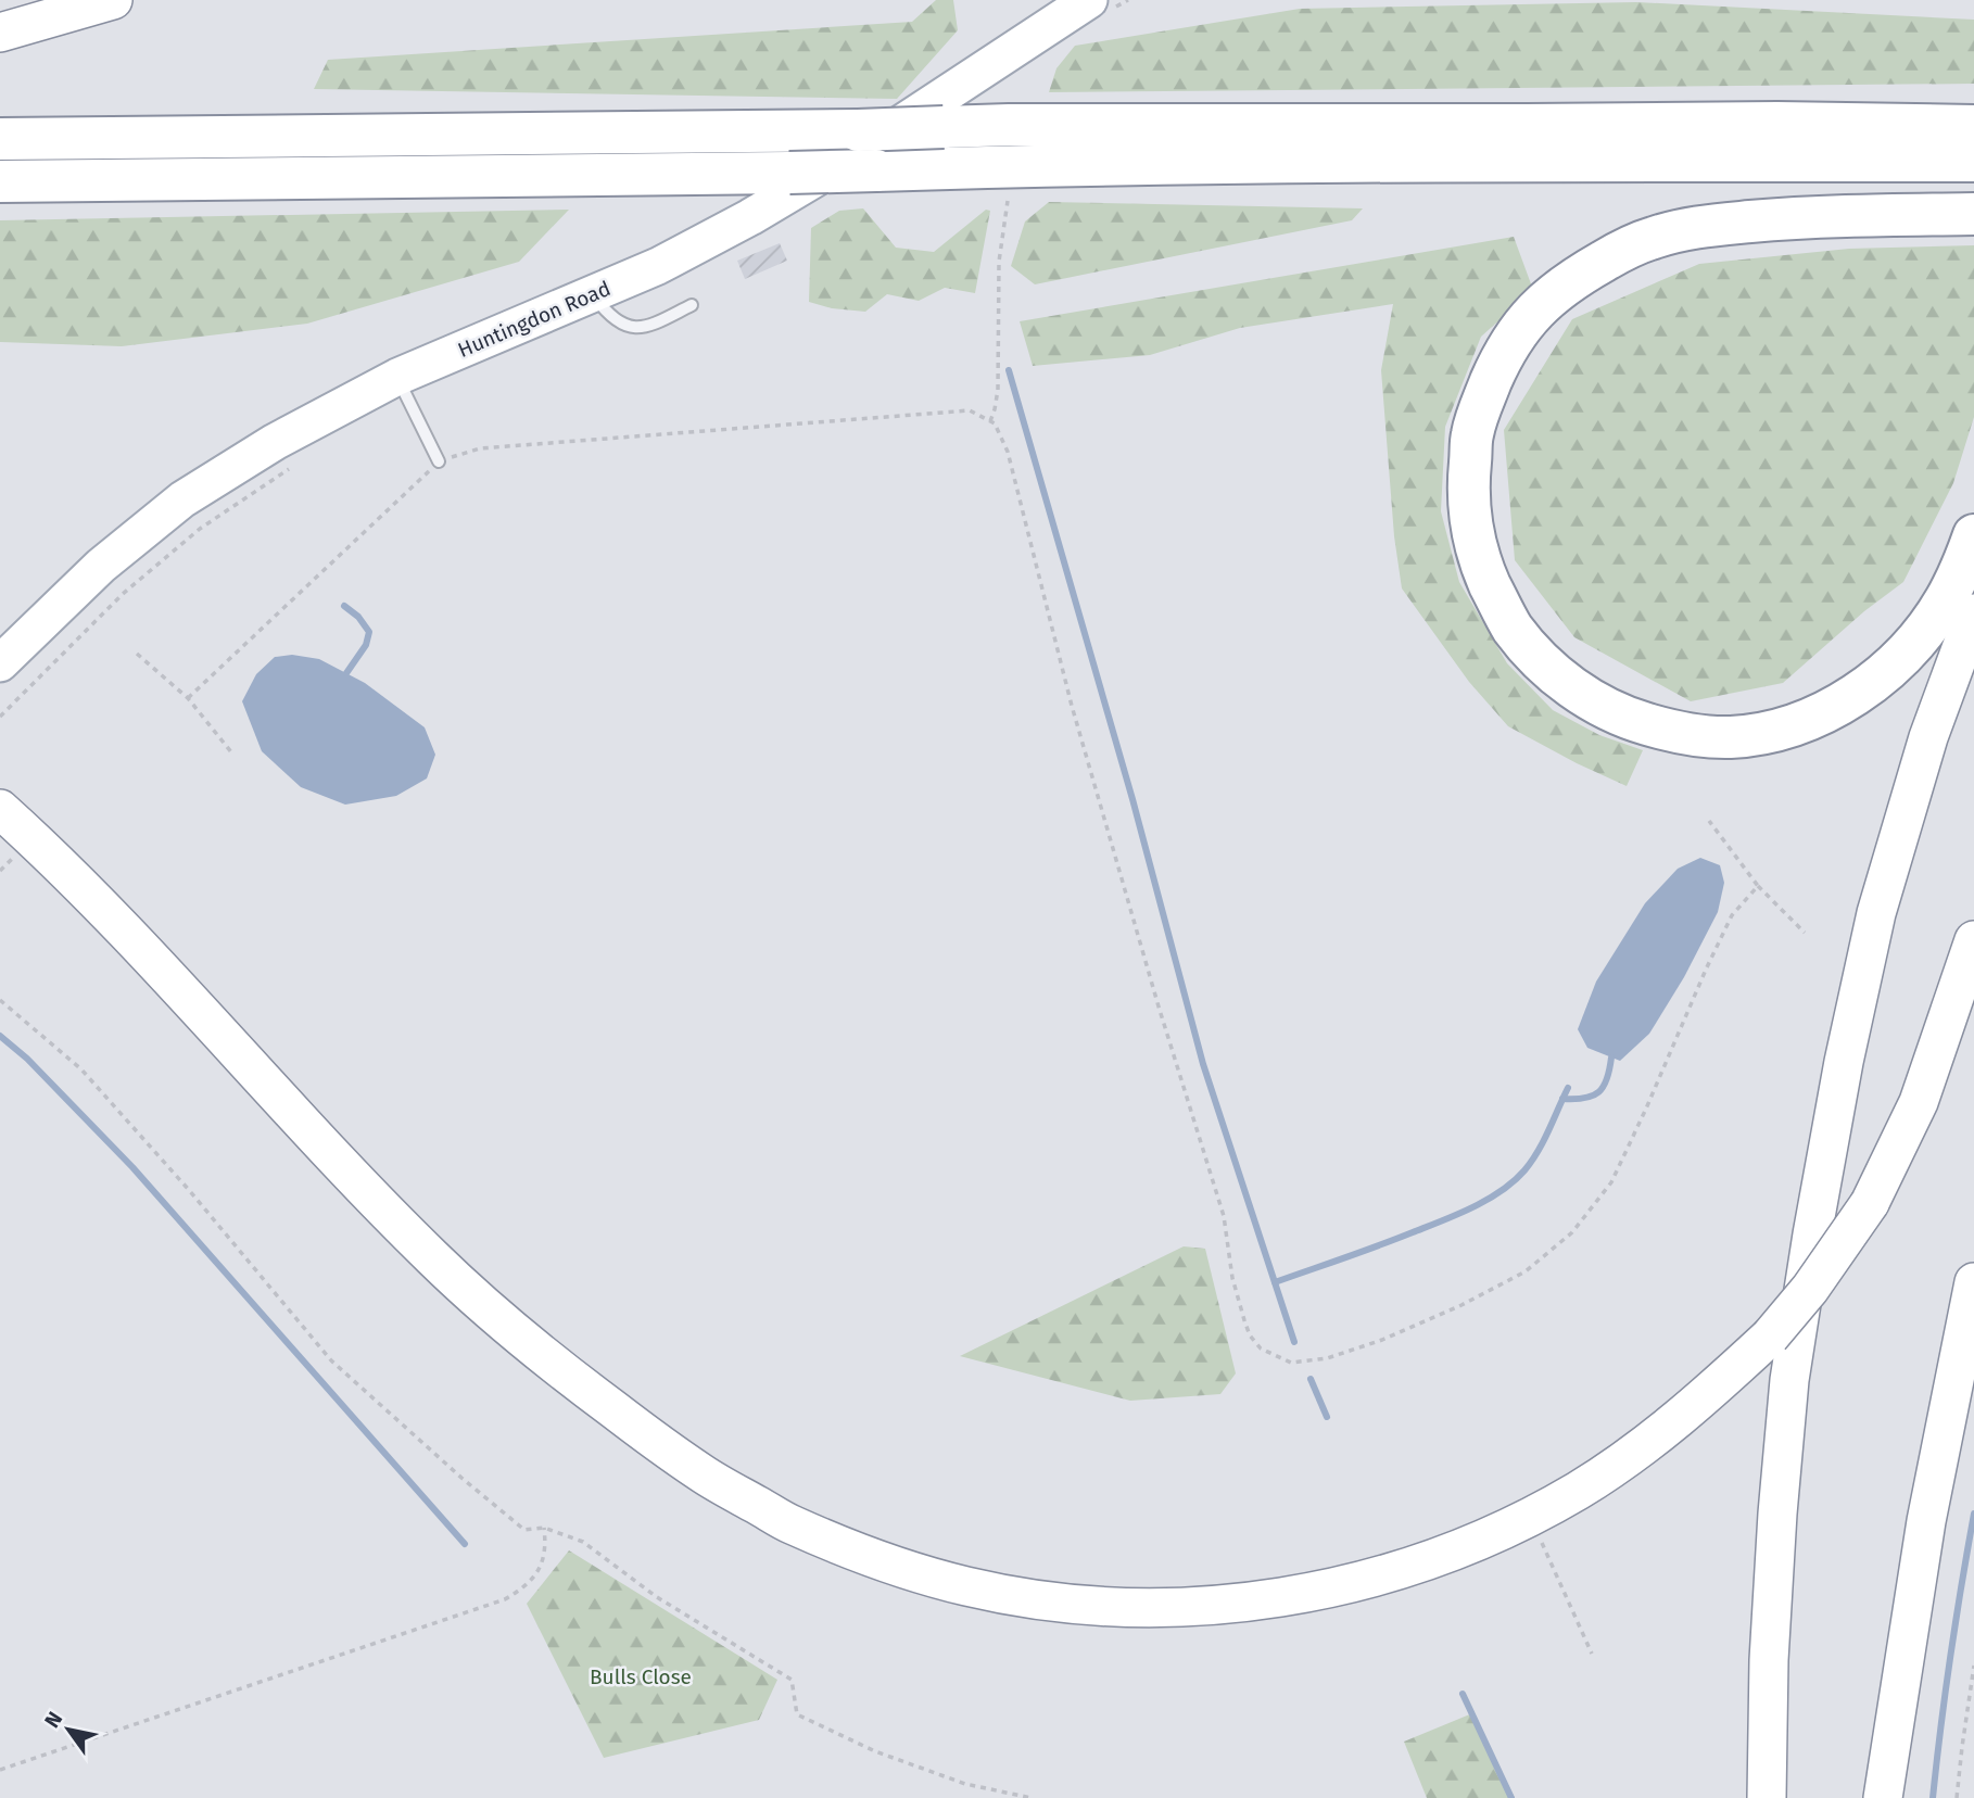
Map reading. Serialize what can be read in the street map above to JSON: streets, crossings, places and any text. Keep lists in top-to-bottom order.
{
  "streets": {
    "main road": ["Huntingdon Road"]
  },
  "parks": ["Bulls Close"],
  "north": "top left"
}
